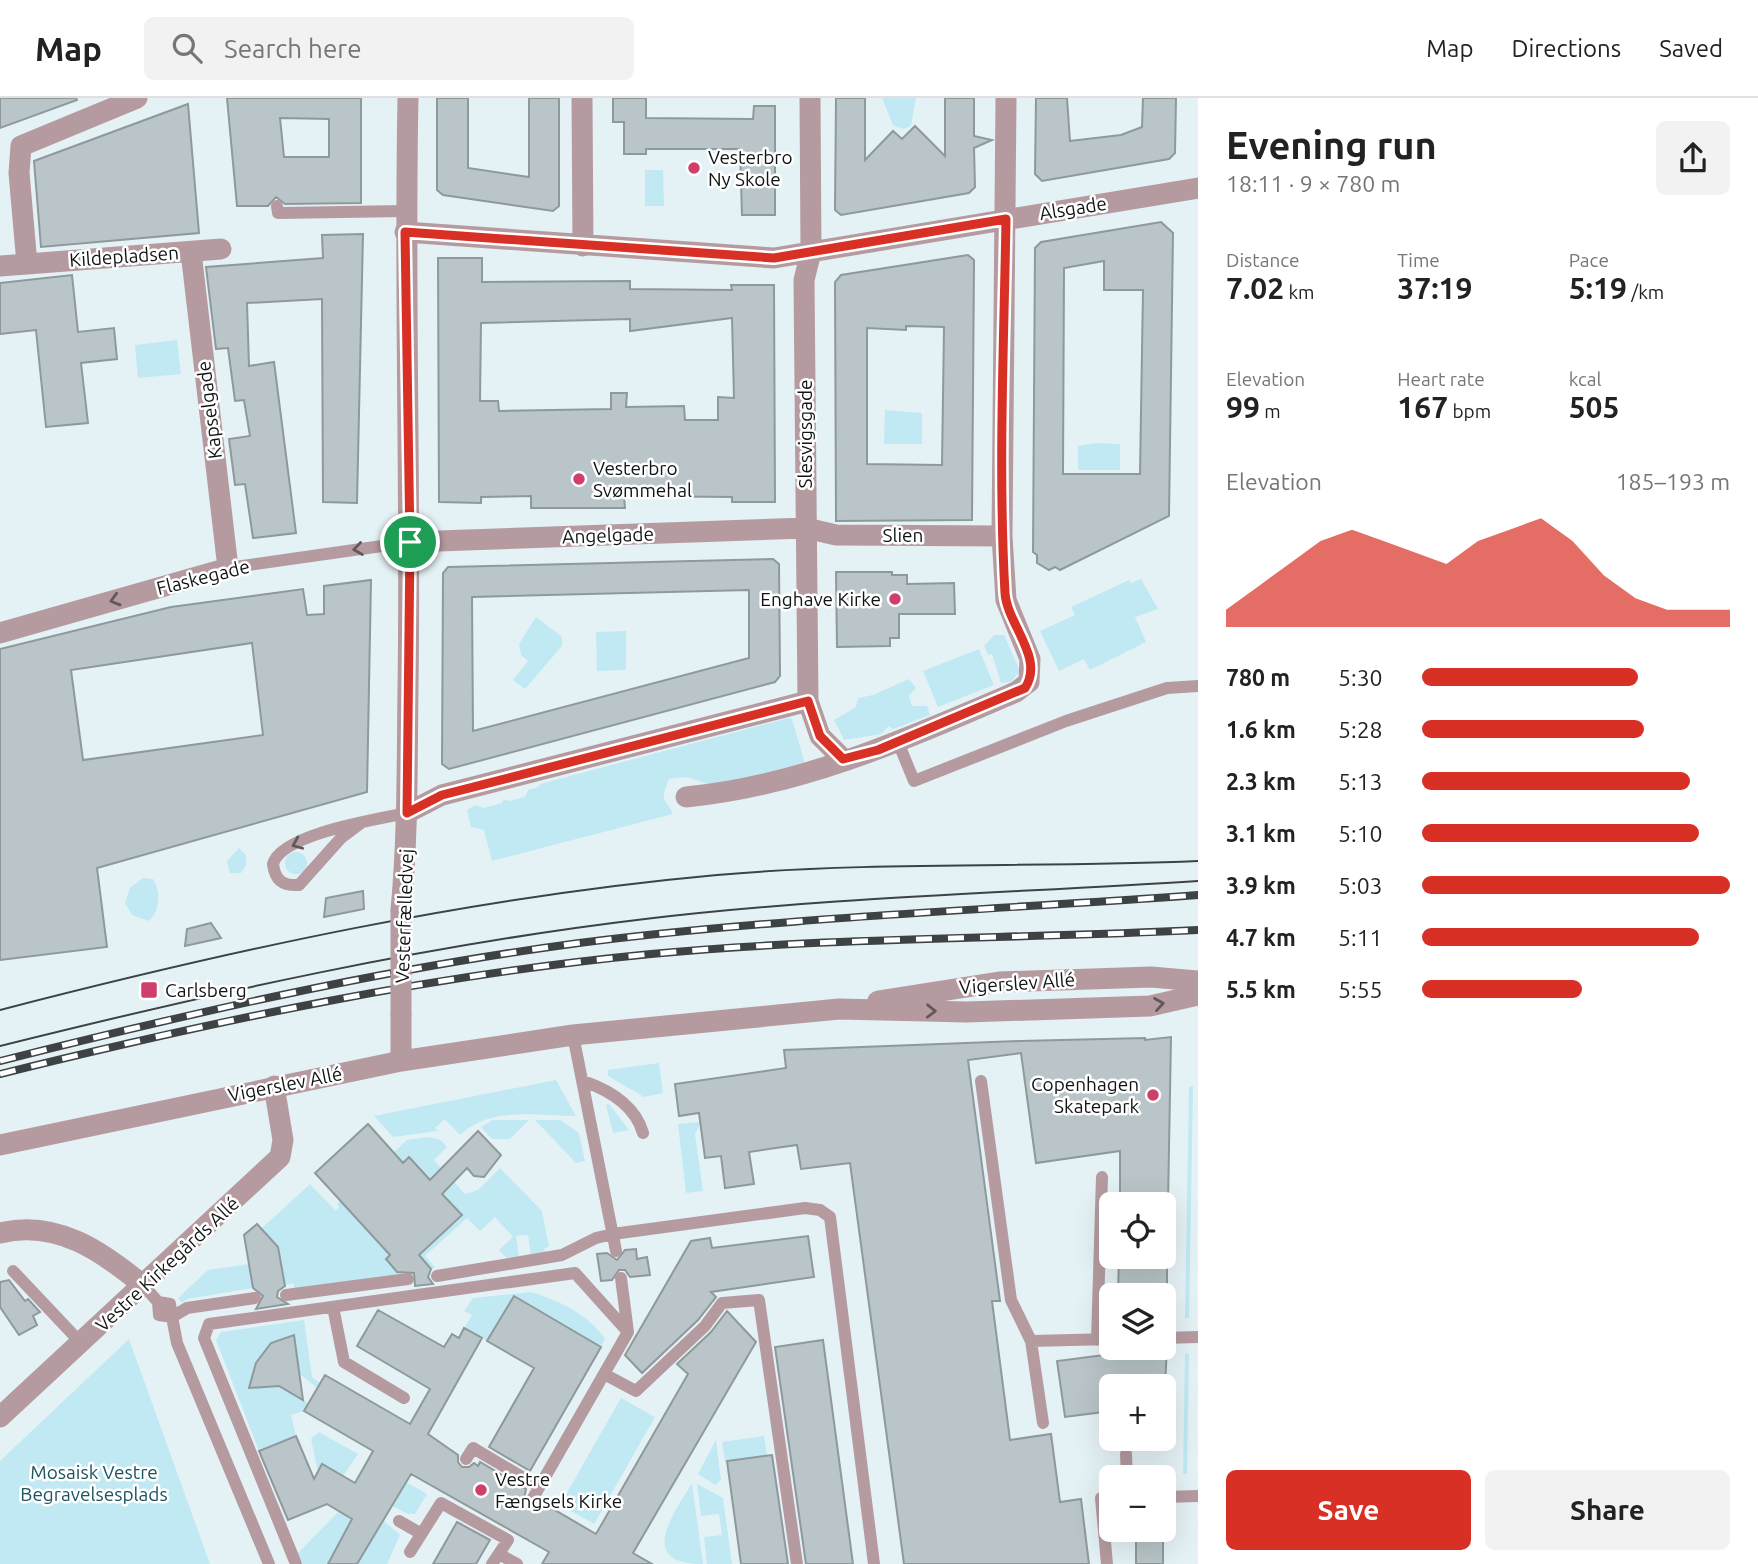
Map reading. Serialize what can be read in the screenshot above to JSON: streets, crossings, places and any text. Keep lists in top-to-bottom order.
{
  "streets": {
    "street": [
      "Alsgade",
      "Kildepladsen",
      "Kapselgade",
      "Slesvigsgade",
      "Angelgade",
      "Slien",
      "Flaskegade",
      "Vesterfælledvej",
      "Vigerslev Allé",
      "Vestre Kirkegårds Allé"
    ]
  },
  "crossings": [
    ["Alsgade", "Slesvigsgade"],
    ["Alsgade", "Vesterfælledvej"],
    ["Kildepladsen", "Kapselgade"],
    ["Kapselgade", "Flaskegade"],
    ["Slesvigsgade", "Angelgade"],
    ["Slesvigsgade", "Slien"],
    ["Angelgade", "Slien"],
    ["Angelgade", "Flaskegade"],
    ["Angelgade", "Vesterfælledvej"],
    ["Flaskegade", "Vesterfælledvej"],
    ["Vesterfælledvej", "Vigerslev Allé"],
    ["Vigerslev Allé", "Vestre Kirkegårds Allé"]
  ],
  "one_way": ["Flaskegade"],
  "parks": ["Mosaisk Vestre Begravelsesplads"],
  "places": {
    "other": [
      "Vesterbro Ny Skole",
      "Vesterbro Svømmehal",
      "Enghave Kirke",
      "Copenhagen Skatepark",
      "Vestre Fængsels Kirke"
    ],
    "transit": ["Carlsberg"]
  },
  "page": {
    "header": "Map",
    "search": "Search here",
    "nav": ["Map", "Directions", "Saved"],
    "heading": ["Evening run", "18:11 · 9 × 780 m"],
    "stats": [
      ["Distance", "7.02 km"],
      ["Time", "37:19"],
      ["Pace", "5:19 /km"],
      ["Elevation", "99 m"],
      ["Heart rate", "167 bpm"],
      ["kcal", "505"]
    ],
    "chart": ["Elevation", "185–193 m"],
    "list": [
      {
        "name": "780 m",
        "note": "5:30"
      },
      {
        "name": "1.6 km",
        "note": "5:28"
      },
      {
        "name": "2.3 km",
        "note": "5:13"
      },
      {
        "name": "3.1 km",
        "note": "5:10"
      },
      {
        "name": "3.9 km",
        "note": "5:03"
      },
      {
        "name": "4.7 km",
        "note": "5:11"
      },
      {
        "name": "5.5 km",
        "note": "5:55"
      }
    ],
    "map_buttons": ["+", "−"],
    "buttons": ["Save", "Share"]
  }
}
